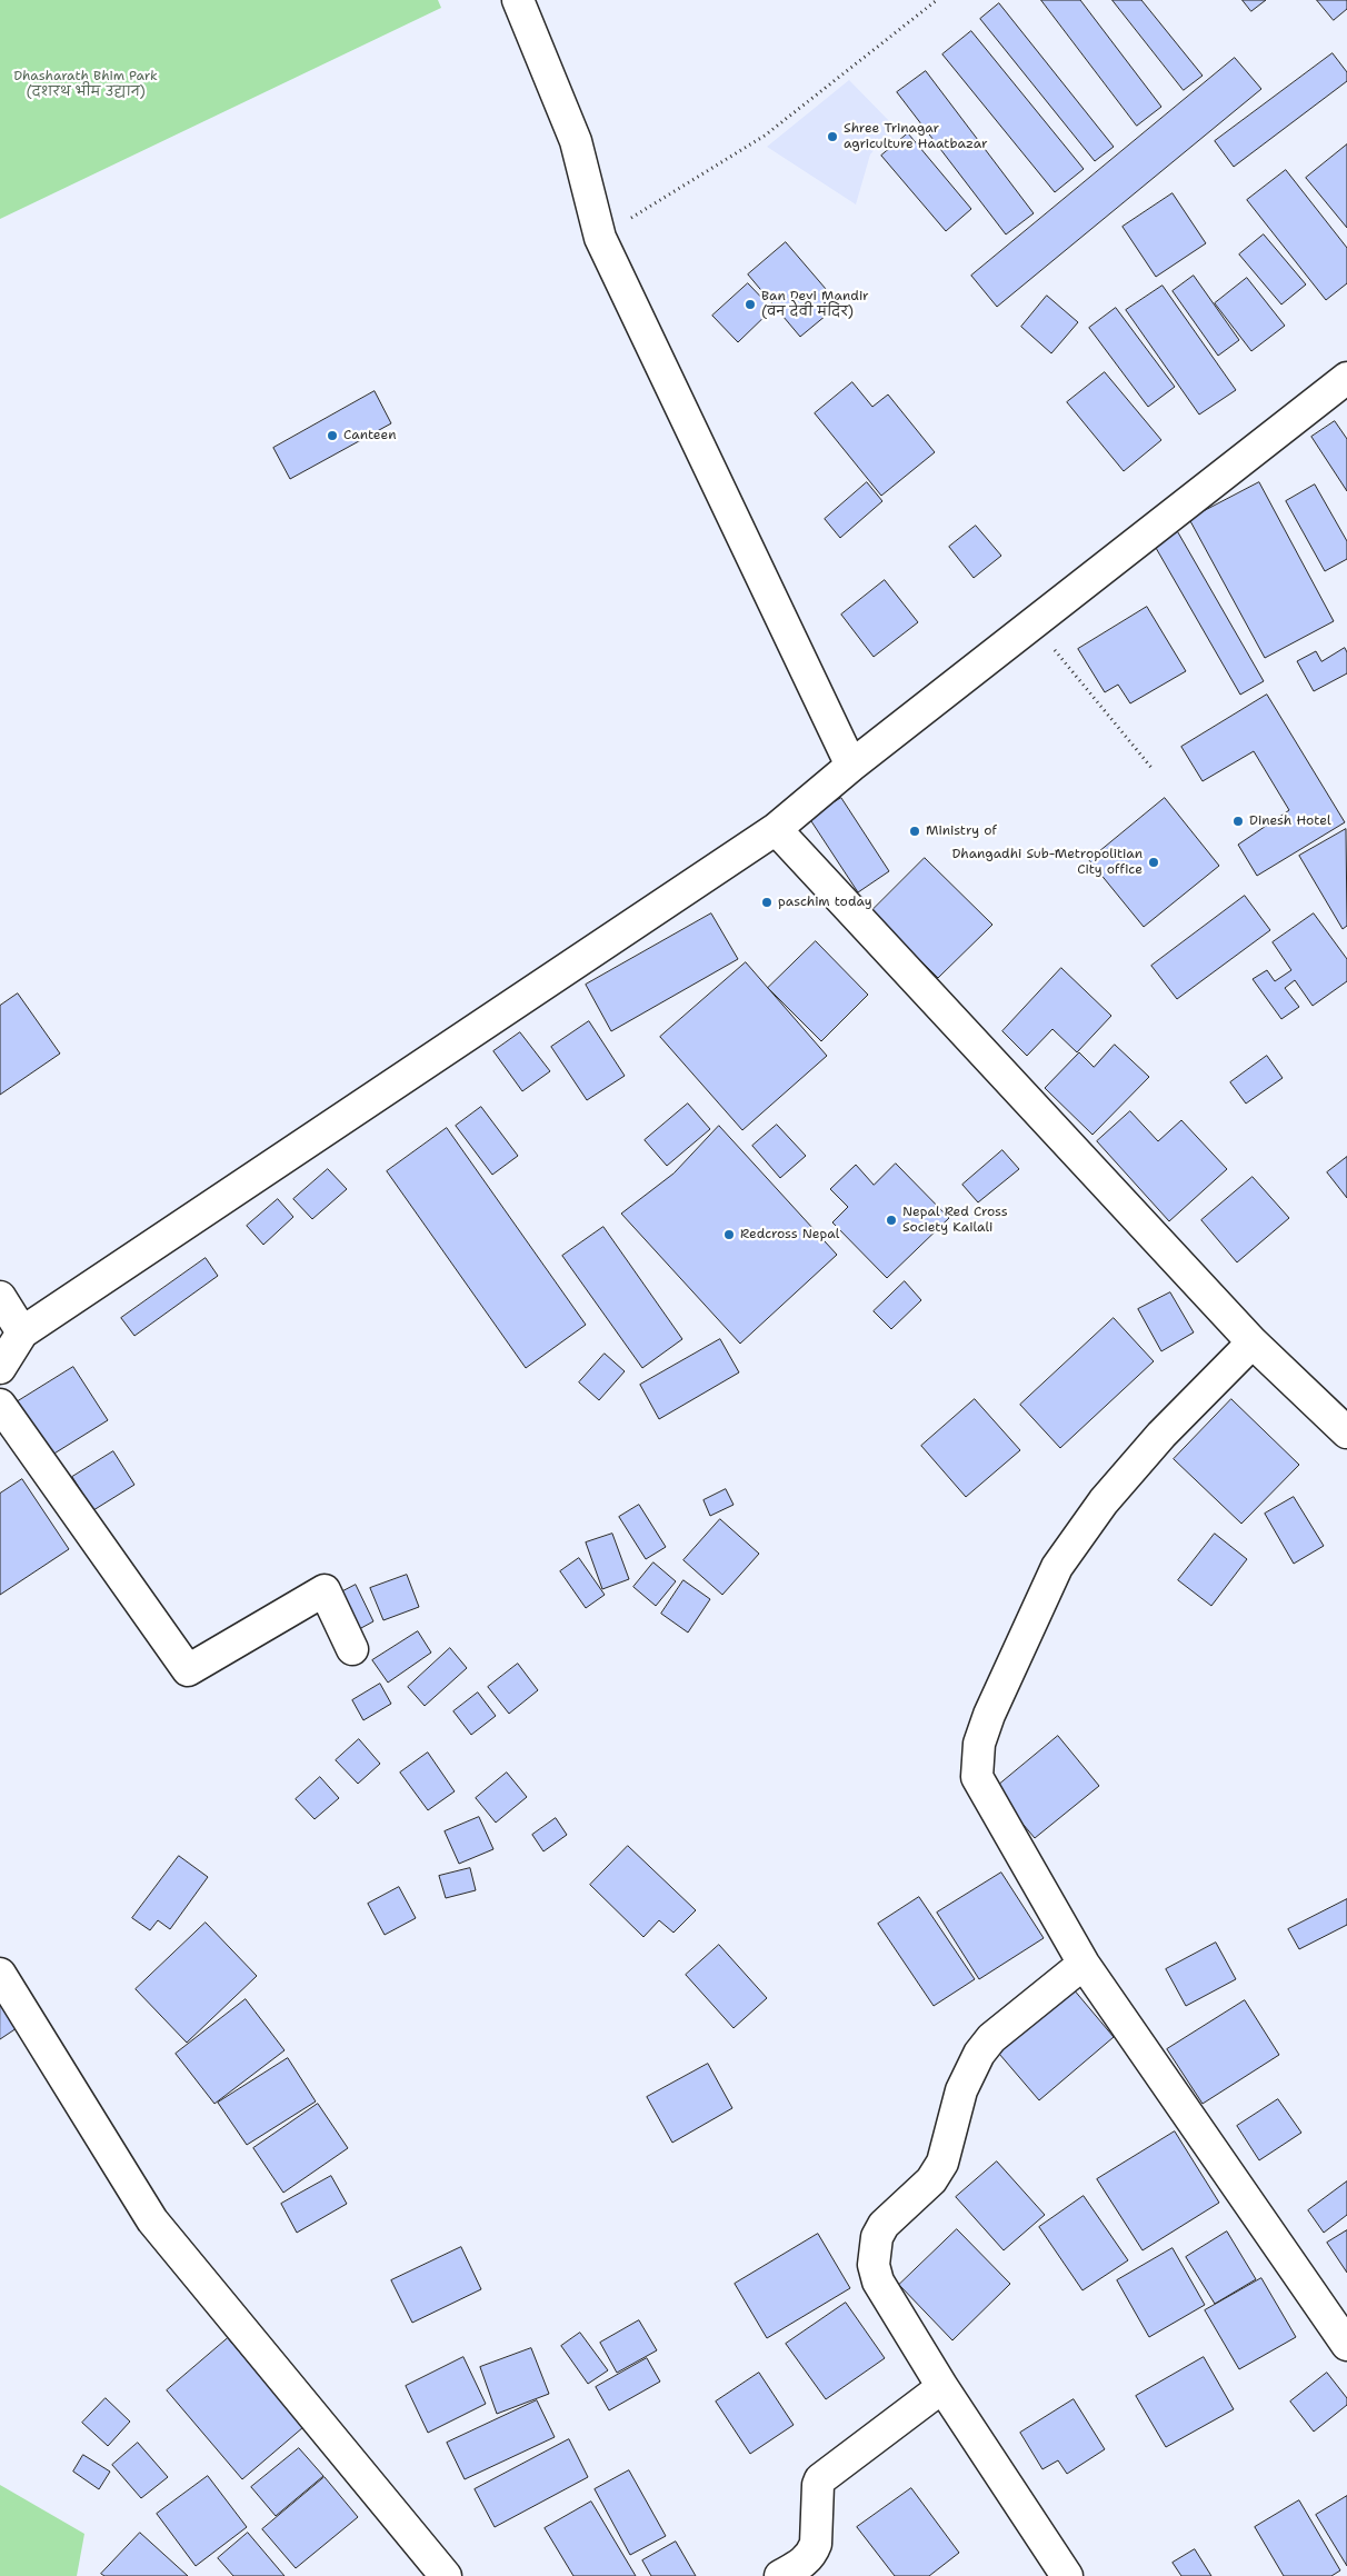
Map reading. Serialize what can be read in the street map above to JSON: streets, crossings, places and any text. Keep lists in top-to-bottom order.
{
  "parks": ["Dhasharath Bhim Park (दशरथ भीम उद्यान)"],
  "places": [
    "Shree Trinagar agriculture Haatbazar",
    "Ban Devi Mandir (वन देवी मंदिर)",
    "Canteen",
    "Dinesh Hotel",
    "Ministry of",
    "Dhangadhi Sub-Metropolitian City office",
    "paschim today",
    "Nepal Red Cross Society Kailali",
    "Redcross Nepal"
  ]
}
